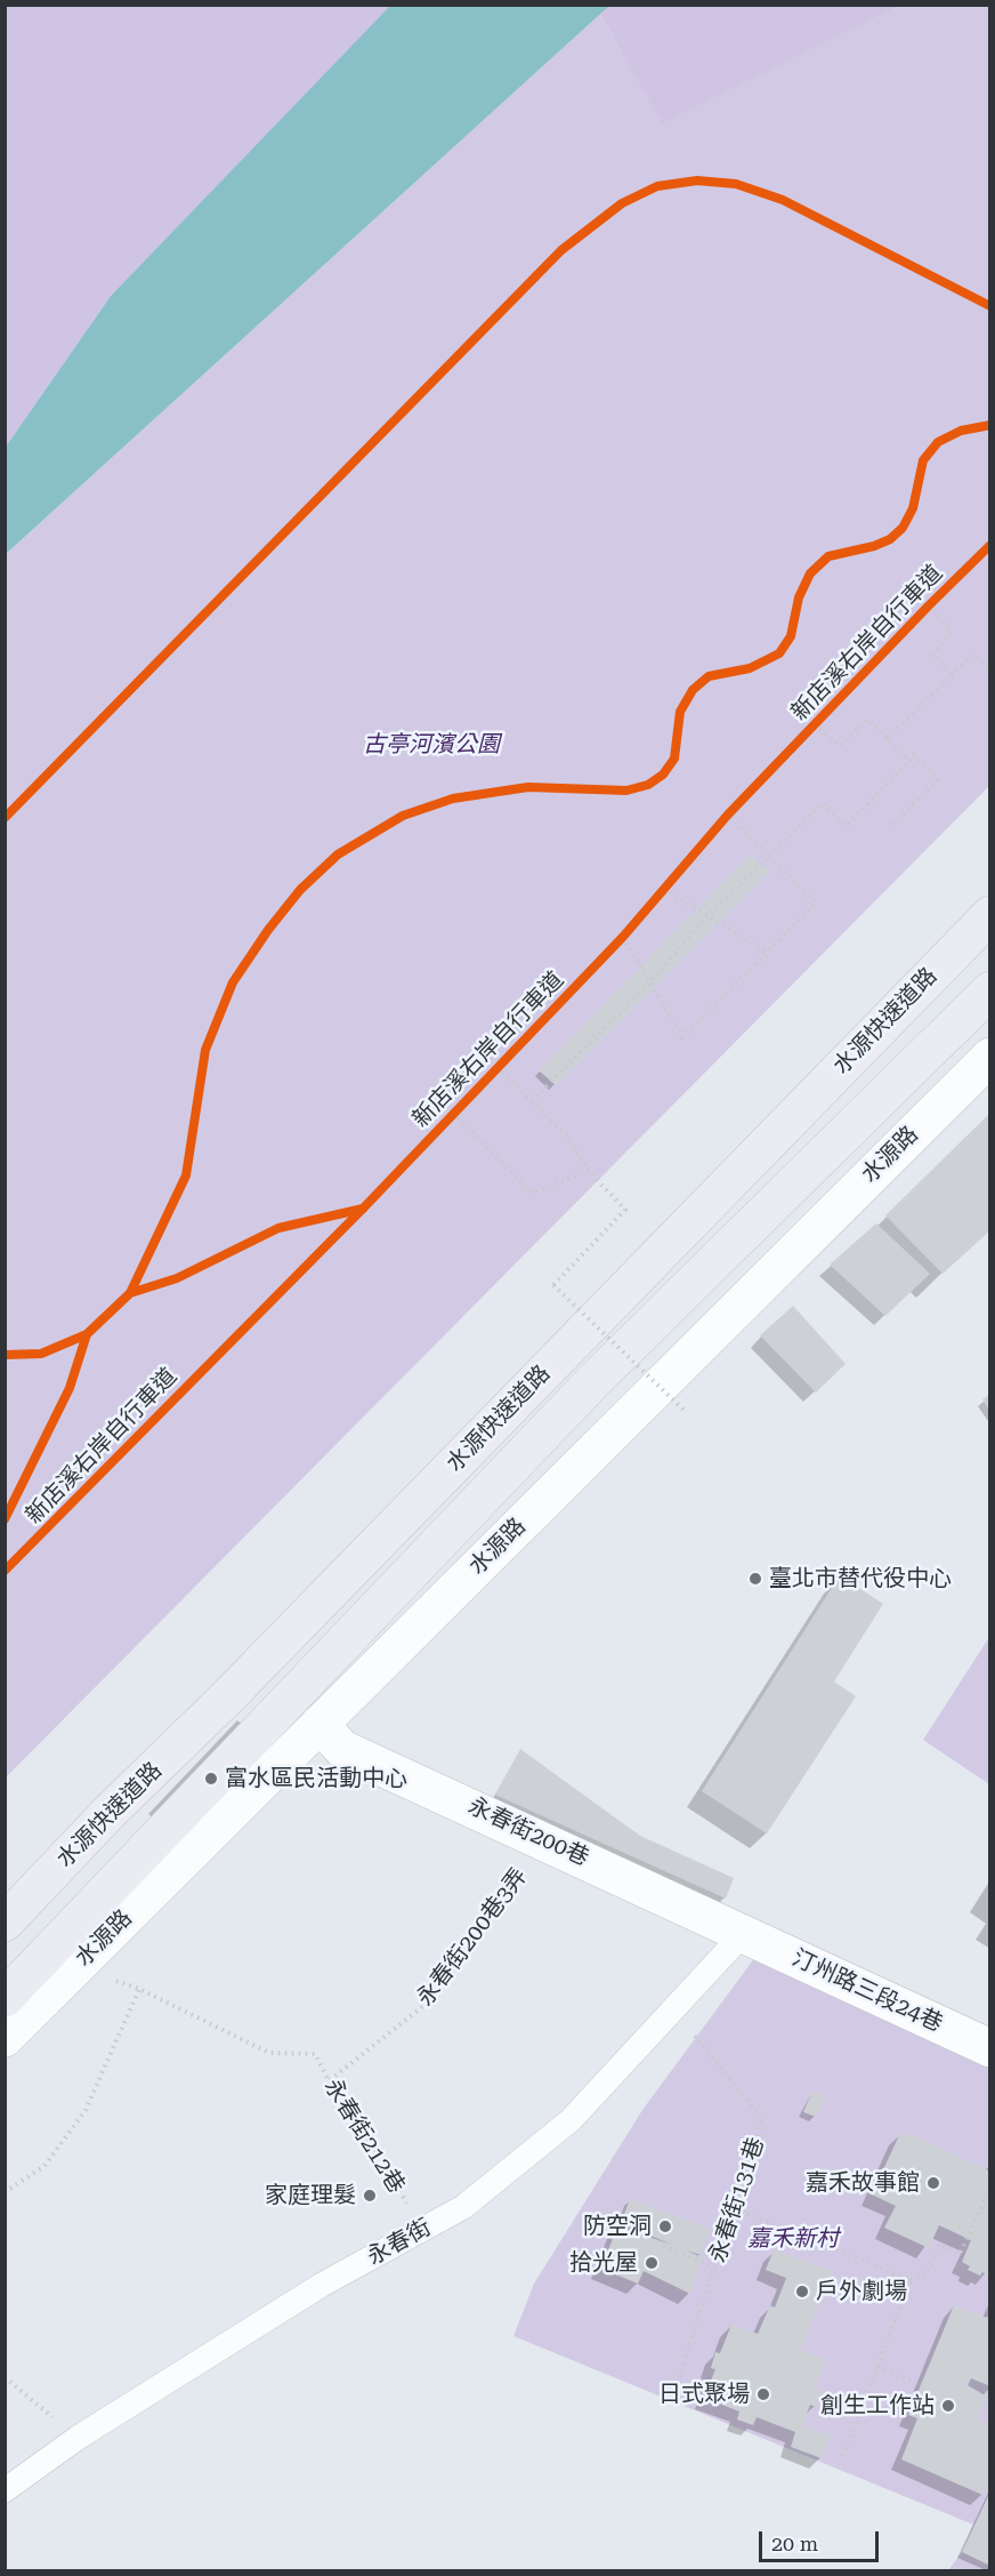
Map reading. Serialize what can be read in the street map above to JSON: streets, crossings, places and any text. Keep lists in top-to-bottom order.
{
  "streets": {
    "highway": ["水源快速道路"],
    "street": ["水源路", "永春街200巷", "汀州路三段24巷"],
    "lane": ["永春街"],
    "path": ["永春街200巷3弄", "永春街212巷", "永春街131巷"],
    "cycle path": ["新店溪右岸自行車道"]
  },
  "crossings": [
    ["水源路", "永春街200巷"],
    ["永春街200巷", "永春街200巷3弄"],
    ["永春街200巷", "汀州路三段24巷"],
    ["永春街200巷", "永春街"],
    ["永春街200巷3弄", "永春街212巷"],
    ["汀州路三段24巷", "永春街"],
    ["永春街212巷", "永春街"],
    ["永春街131巷", "永春街"]
  ],
  "parks": ["古亭河濱公園", "嘉禾新村"],
  "places": [
    "臺北市替代役中心",
    "富水區民活動中心",
    "嘉禾故事館",
    "家庭理髮",
    "防空洞",
    "拾光屋",
    "戶外劇場",
    "日式聚場",
    "創生工作站"
  ],
  "scale_bar": "20 m"
}
